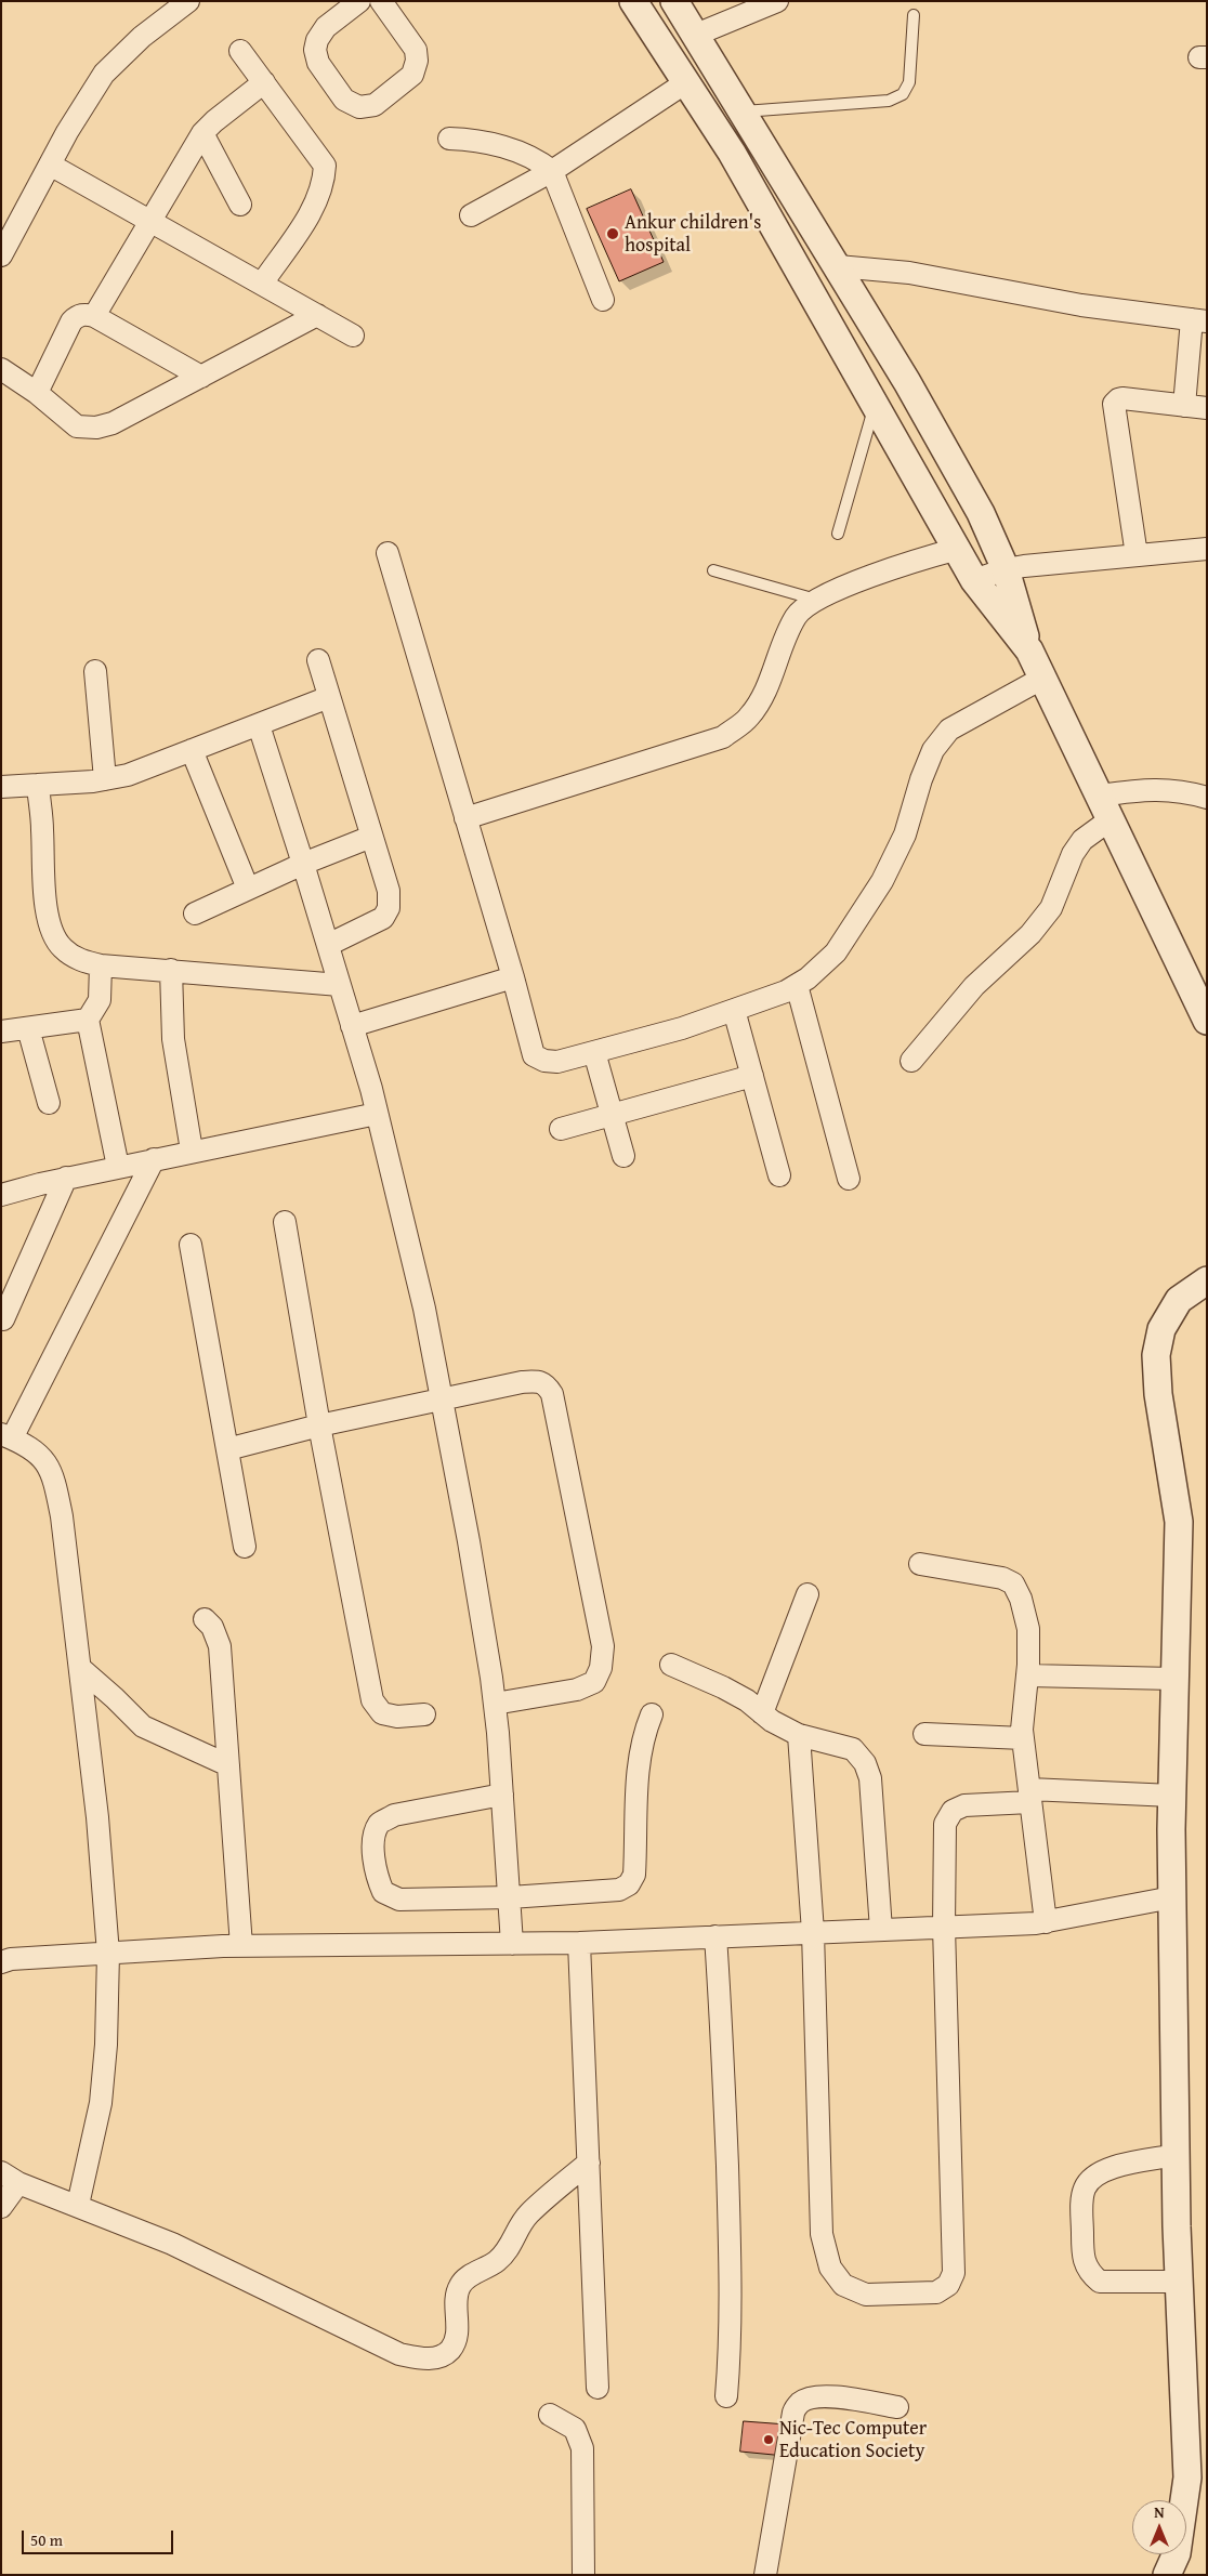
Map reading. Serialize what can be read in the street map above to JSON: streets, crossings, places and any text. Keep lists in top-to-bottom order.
{
  "places": ["Ankur children's hospital", "Nic-Tec Computer Education Society"],
  "scale_bar": "50 m",
  "north": "top"
}
